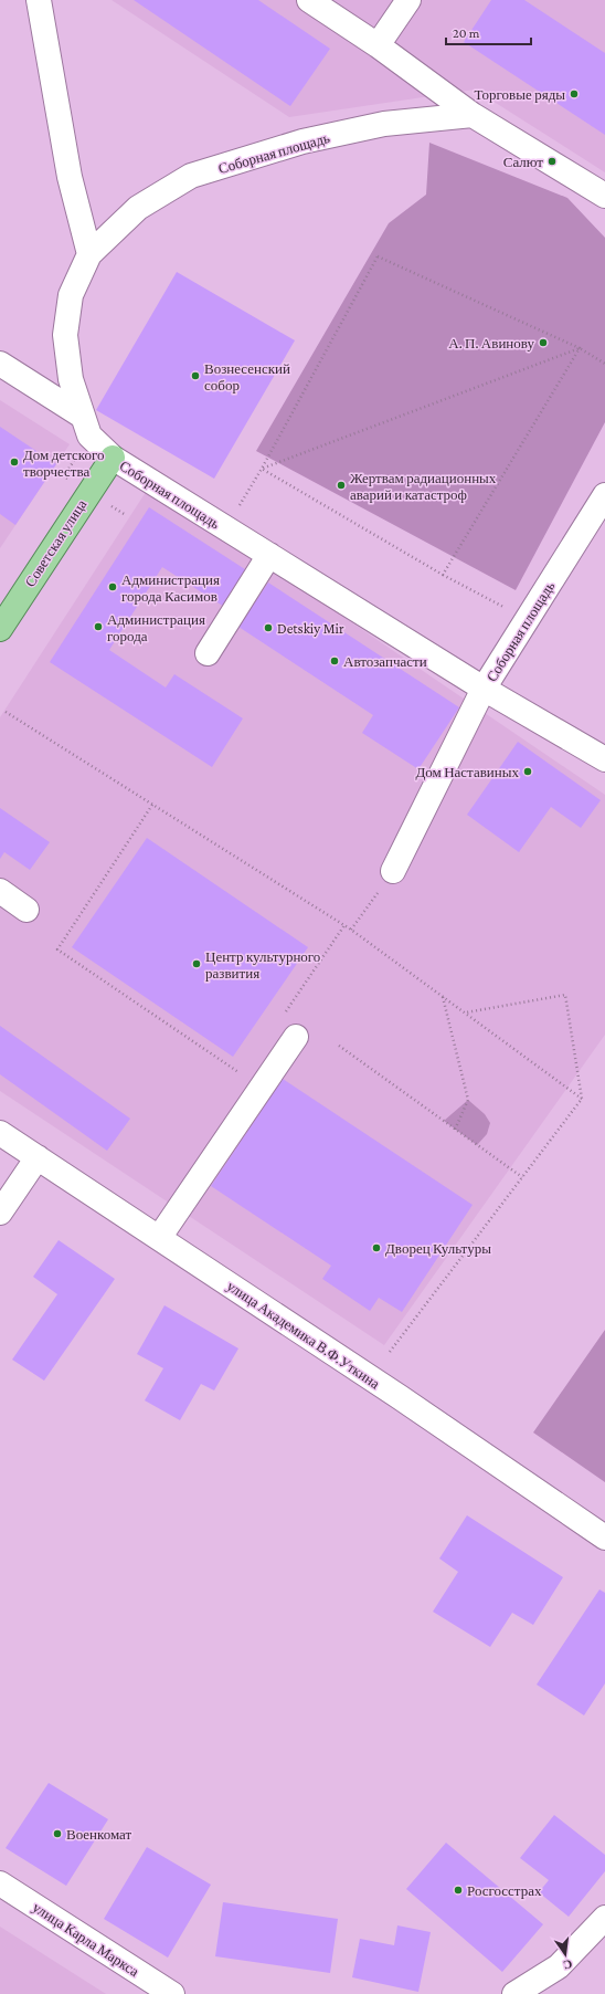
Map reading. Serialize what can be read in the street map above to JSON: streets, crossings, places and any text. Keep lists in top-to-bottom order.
{
  "streets": {
    "main road": ["Советская улица"],
    "street": ["Соборная площадь", "улица Академика В.Ф.Уткина", "улица Карла Маркса"]
  },
  "crossings": [
    ["Соборная площадь", "Советская улица"]
  ],
  "places": [
    "Торговые ряды",
    "Салют",
    "А. П. Авинову",
    "Вознесенский собор",
    "Дом детского творчества",
    "Жертвам радиационных аварий и катастроф",
    "Администрация города Касимов",
    "Администрация города",
    "Detskiy Mir",
    "Автозапчасти",
    "Дом Наставиных",
    "Центр культурного развития",
    "Дворец Культуры",
    "Военкомат",
    "Росгосстрах"
  ],
  "scale_bar": "20 m",
  "north": "bottom"
}
